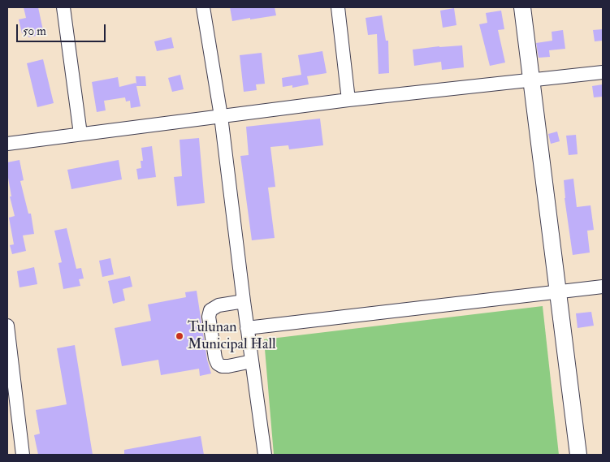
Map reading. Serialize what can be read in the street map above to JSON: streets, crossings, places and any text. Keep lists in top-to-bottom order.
{
  "places": ["Tulunan Municipal Hall"],
  "scale_bar": "50 m"
}
